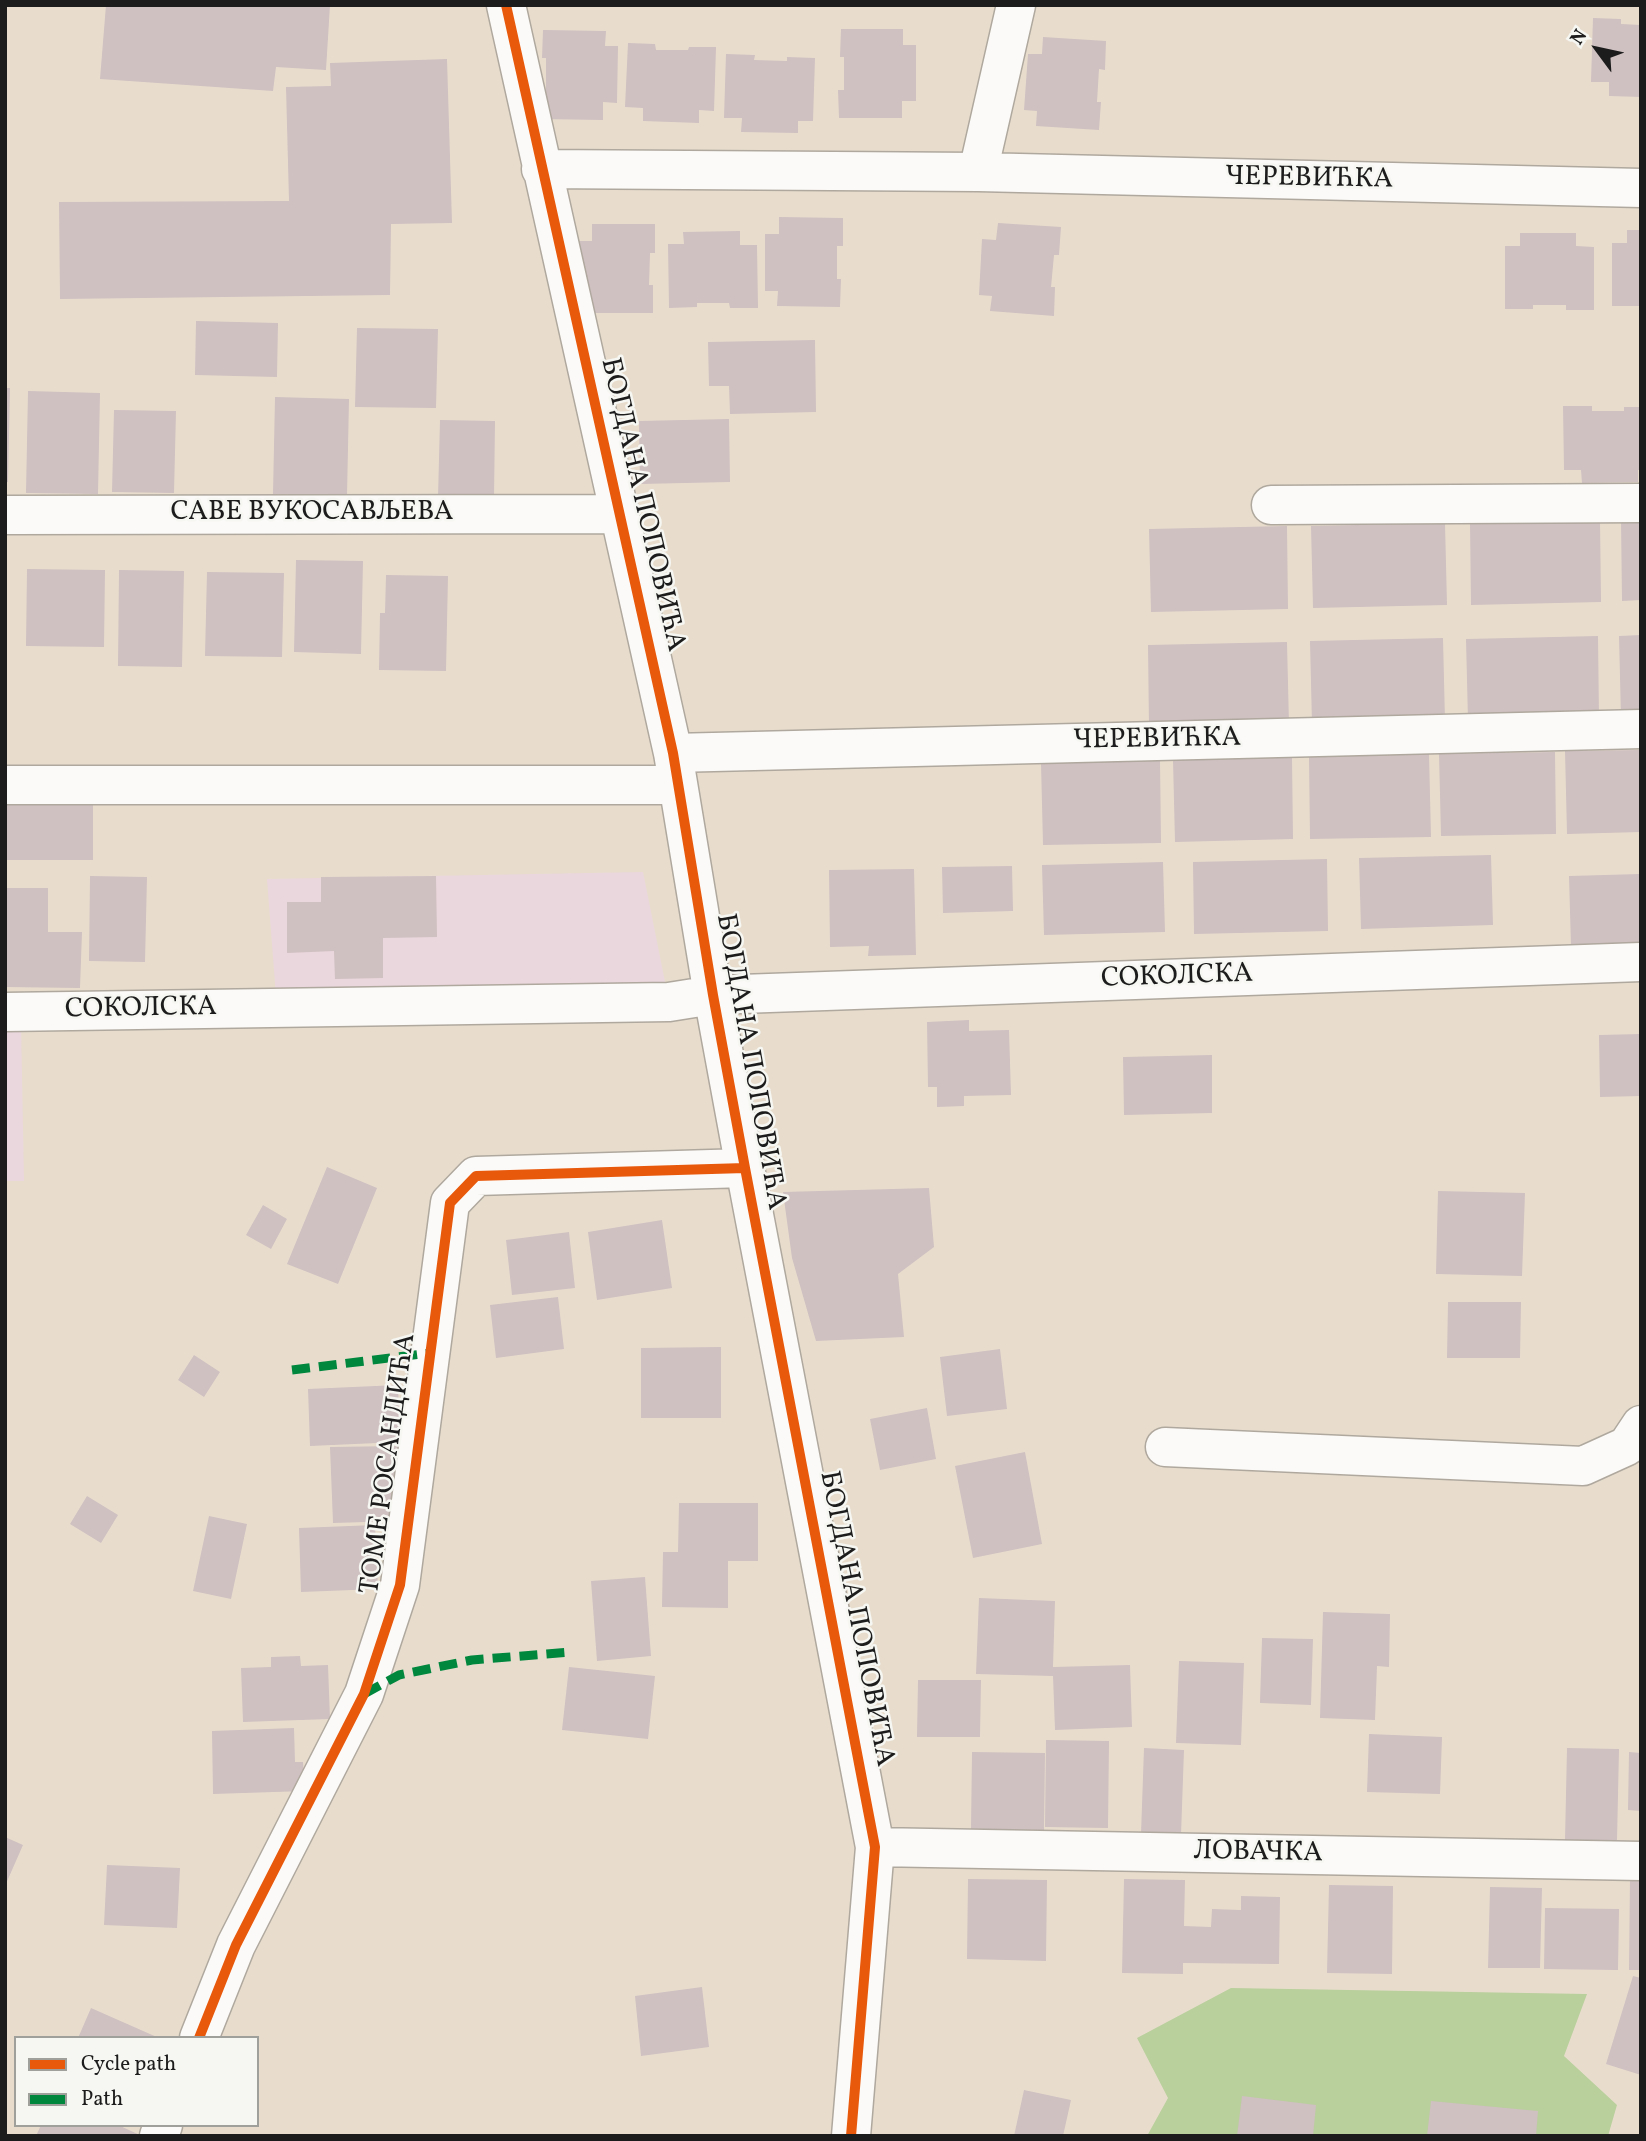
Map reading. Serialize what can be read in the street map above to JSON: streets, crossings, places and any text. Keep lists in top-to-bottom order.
{
  "streets": {
    "street": [
      "ЧЕРЕВИЋКА",
      "БОГДАНА ПОПОВИЋА",
      "САВЕ ВУКОСАВЉЕВА",
      "СОКОЛСКА",
      "ТОМЕ РОСАНДИЋА",
      "ЛОВАЧКА"
    ]
  },
  "crossings": [
    ["ЧЕРЕВИЋКА", "БОГДАНА ПОПОВИЋА"],
    ["БОГДАНА ПОПОВИЋА", "САВЕ ВУКОСАВЉЕВА"],
    ["БОГДАНА ПОПОВИЋА", "СОКОЛСКА"],
    ["БОГДАНА ПОПОВИЋА", "ТОМЕ РОСАНДИЋА"],
    ["БОГДАНА ПОПОВИЋА", "ЛОВАЧКА"]
  ],
  "legend": ["Cycle path", "Path"],
  "north": "top left"
}
